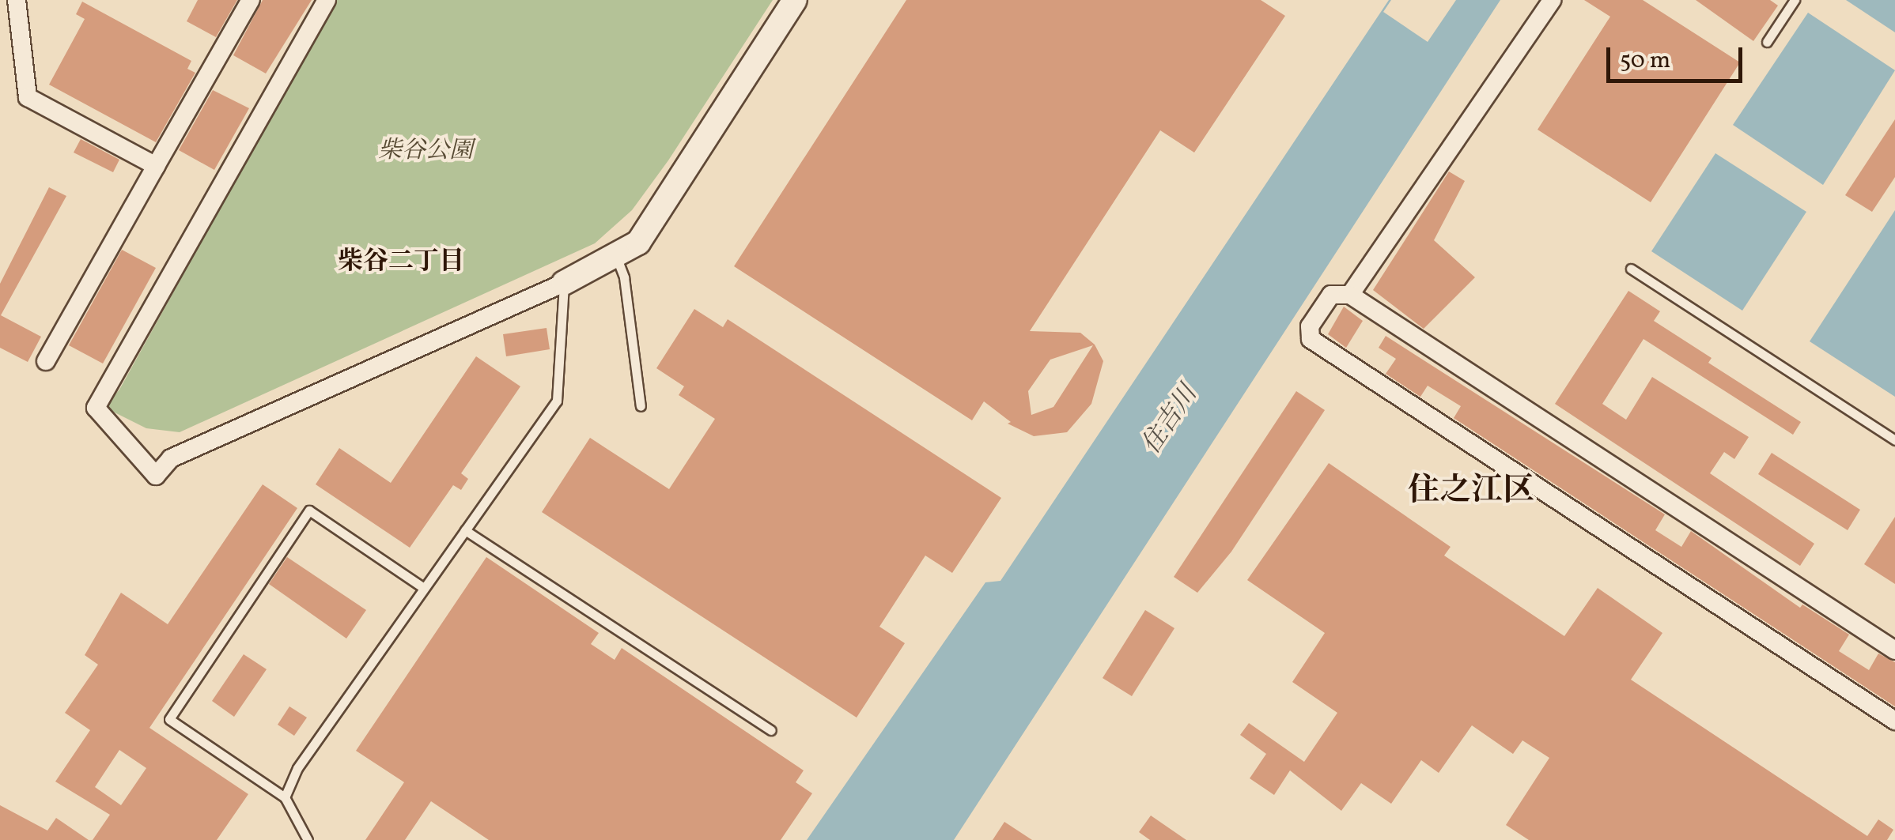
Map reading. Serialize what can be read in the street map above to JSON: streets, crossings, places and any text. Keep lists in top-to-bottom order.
{
  "districts": ["柴谷二丁目", "住之江区"],
  "water": ["住吉川"],
  "parks": ["柴谷公園"],
  "scale_bar": "50 m"
}
